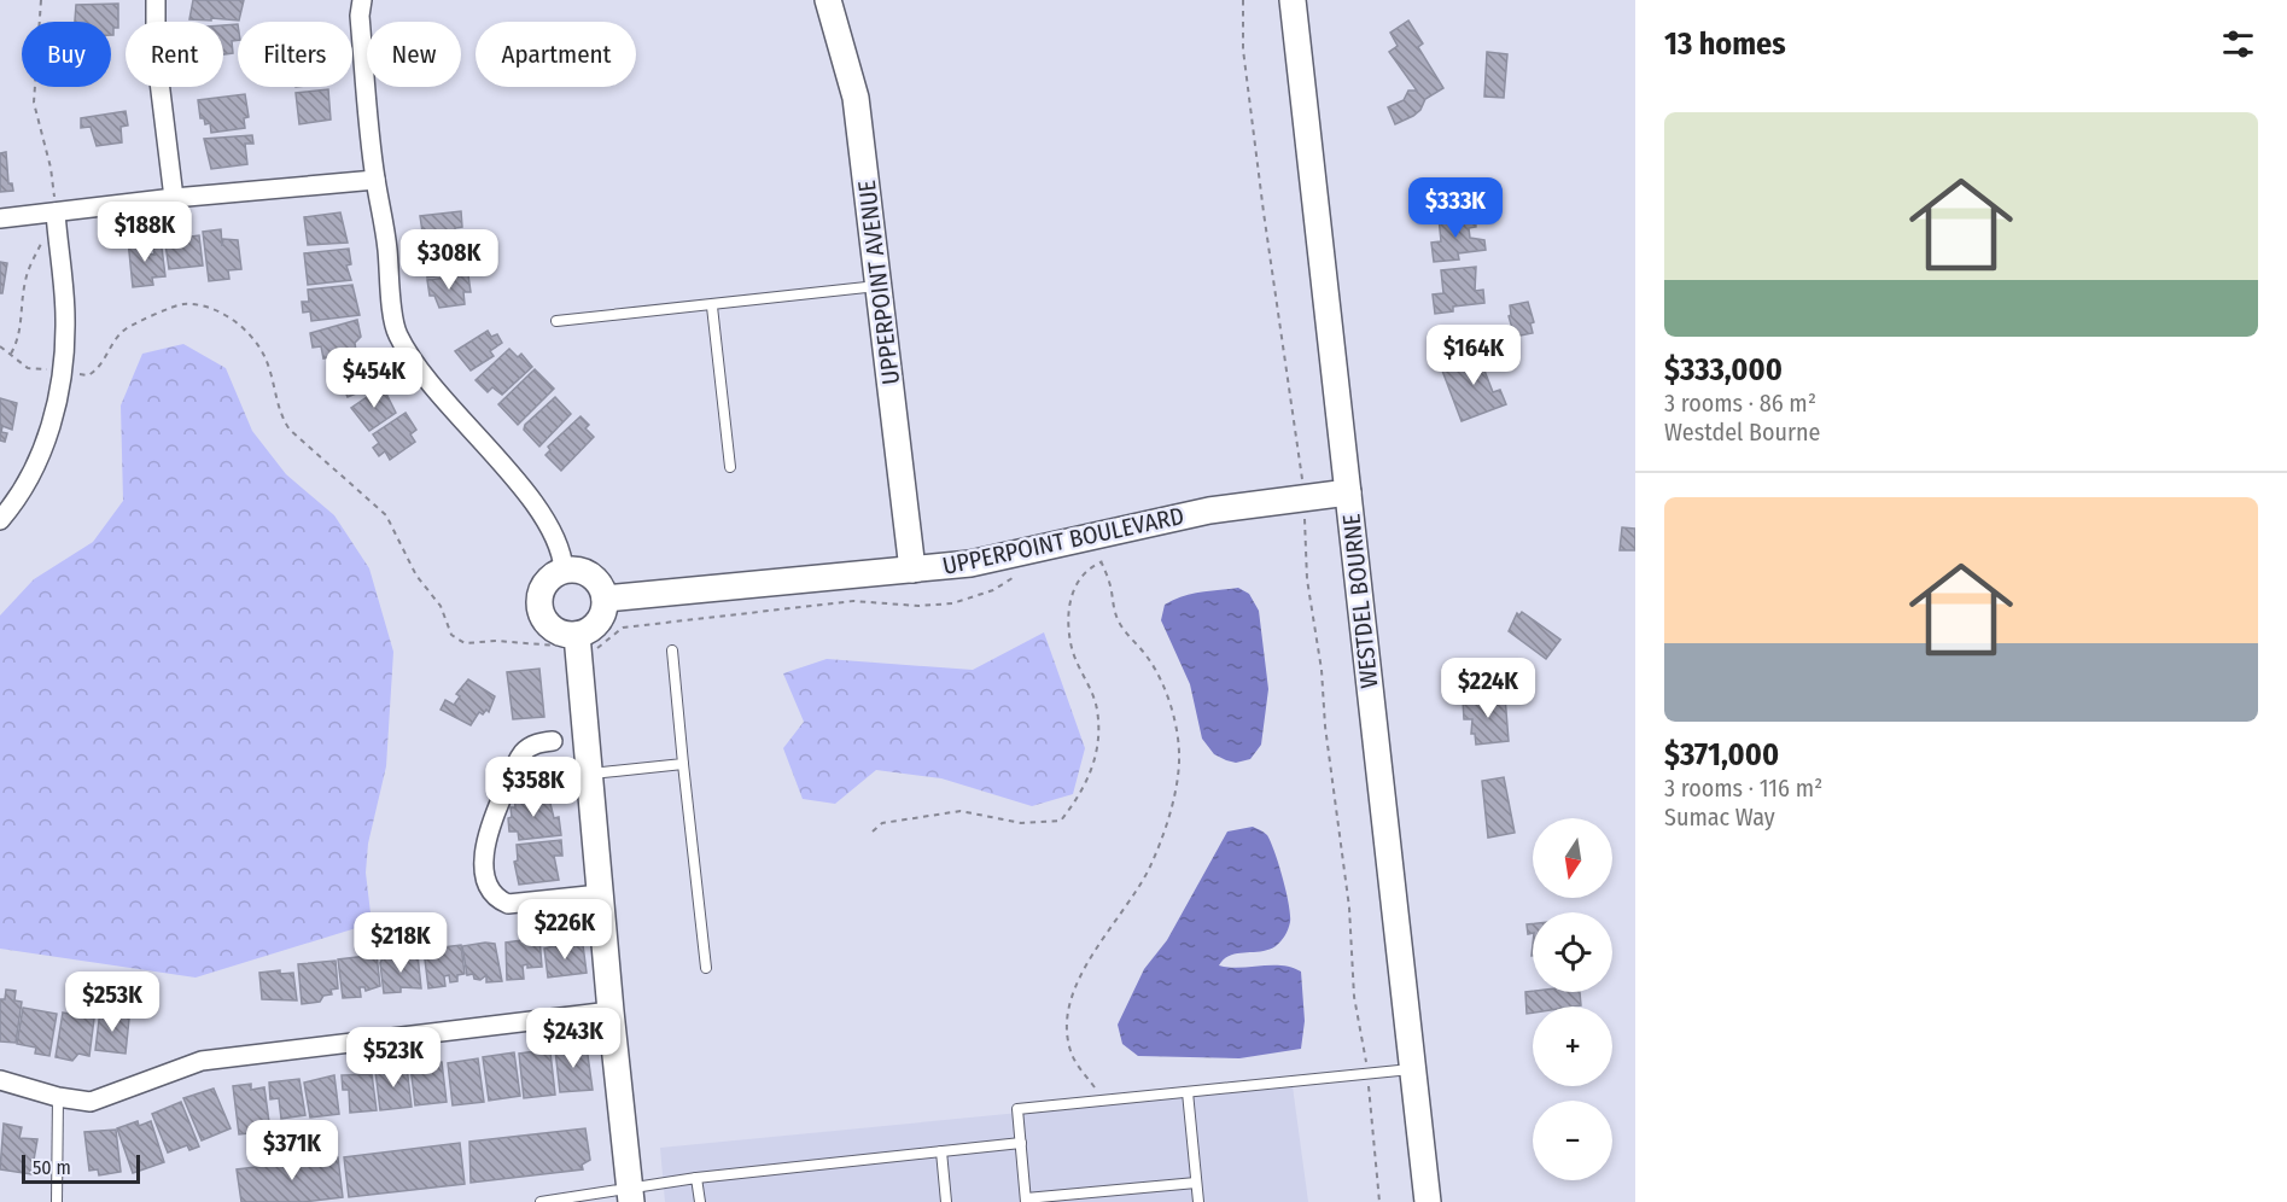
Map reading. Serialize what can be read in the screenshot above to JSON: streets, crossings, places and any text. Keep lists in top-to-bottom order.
{
  "streets": {
    "street": ["UPPERPOINT AVENUE", "UPPERPOINT BOULEVARD", "WESTDEL BOURNE"]
  },
  "crossings": [
    ["UPPERPOINT AVENUE", "UPPERPOINT BOULEVARD"],
    ["UPPERPOINT BOULEVARD", "WESTDEL BOURNE"]
  ],
  "scale_bar": "50 m",
  "north": "bottom",
  "page": {
    "heading": "13 homes",
    "chip": [
      "Buy",
      "Rent",
      "Filters",
      "New",
      "Apartment"
    ],
    "list": [
      {
        "name": "$333,000",
        "note": "3 rooms · 86 m² · Westdel Bourne"
      },
      {
        "name": "$371,000",
        "note": "3 rooms · 116 m² · Sumac Way"
      }
    ],
    "price": [
      "$333K",
      "$188K",
      "$308K",
      "$164K",
      "$454K",
      "$224K",
      "$358K",
      "$226K",
      "$218K",
      "$253K",
      "$243K",
      "$523K",
      "$371K"
    ],
    "map_buttons": ["+", "−"],
    "scale": "50 m"
  }
}
